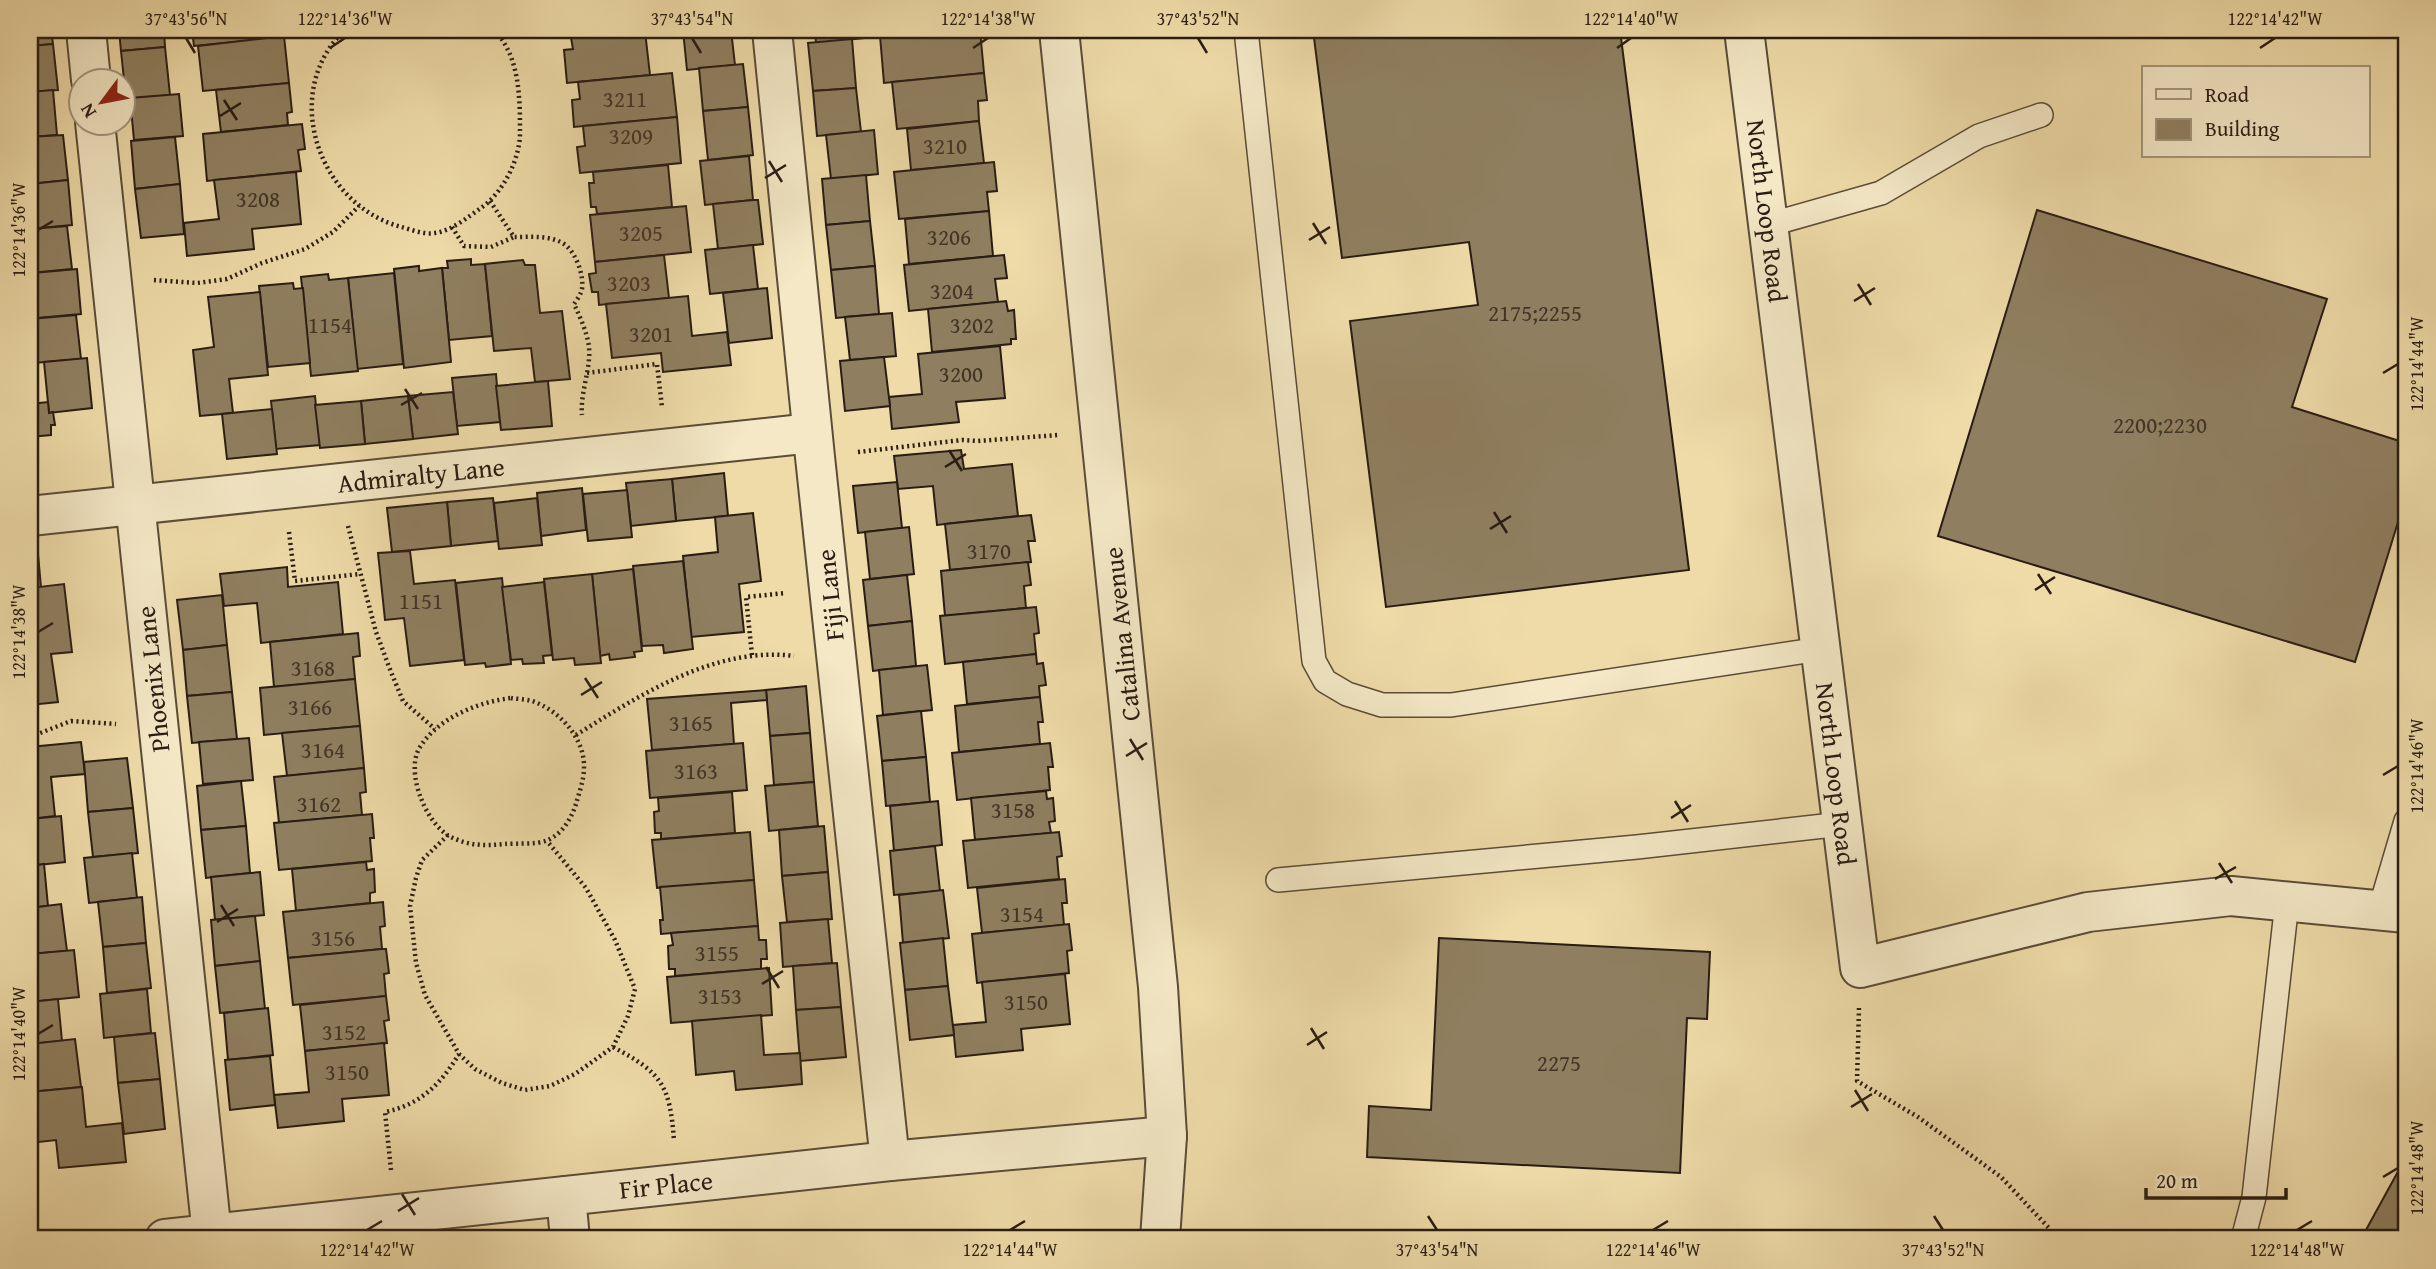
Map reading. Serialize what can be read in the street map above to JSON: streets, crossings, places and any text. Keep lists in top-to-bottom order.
{
  "streets": {
    "street": [
      "North Loop Road",
      "Admiralty Lane",
      "Fiji Lane",
      "Catalina Avenue",
      "Phoenix Lane",
      "Fir Place"
    ]
  },
  "crossings": [
    ["Admiralty Lane", "Fiji Lane"],
    ["Admiralty Lane", "Phoenix Lane"],
    ["Fiji Lane", "Fir Place"],
    ["Catalina Avenue", "Fir Place"],
    ["Phoenix Lane", "Fir Place"]
  ],
  "house_numbers": [
    "3211",
    "3209",
    "3210",
    "3208",
    "3205",
    "3206",
    "3203",
    "3204",
    "2175;2255",
    "1154",
    "3202",
    "3201",
    "3200",
    "2200;2230",
    "3170",
    "1151",
    "3168",
    "3166",
    "3165",
    "3164",
    "3163",
    "3162",
    "3158",
    "3154",
    "3156",
    "3155",
    "3153",
    "3150",
    "3152",
    "2275",
    "3150"
  ],
  "legend": ["Road", "Building"],
  "scale_bar": "20 m",
  "north": "bottom left",
  "coordinates": [
    "37°43'56\"N",
    "122°14'36\"W",
    "37°43'54\"N",
    "122°14'38\"W",
    "37°43'52\"N",
    "122°14'40\"W",
    "122°14'42\"W",
    "122°14'44\"W",
    "122°14'46\"W",
    "122°14'48\"W"
  ]
}
